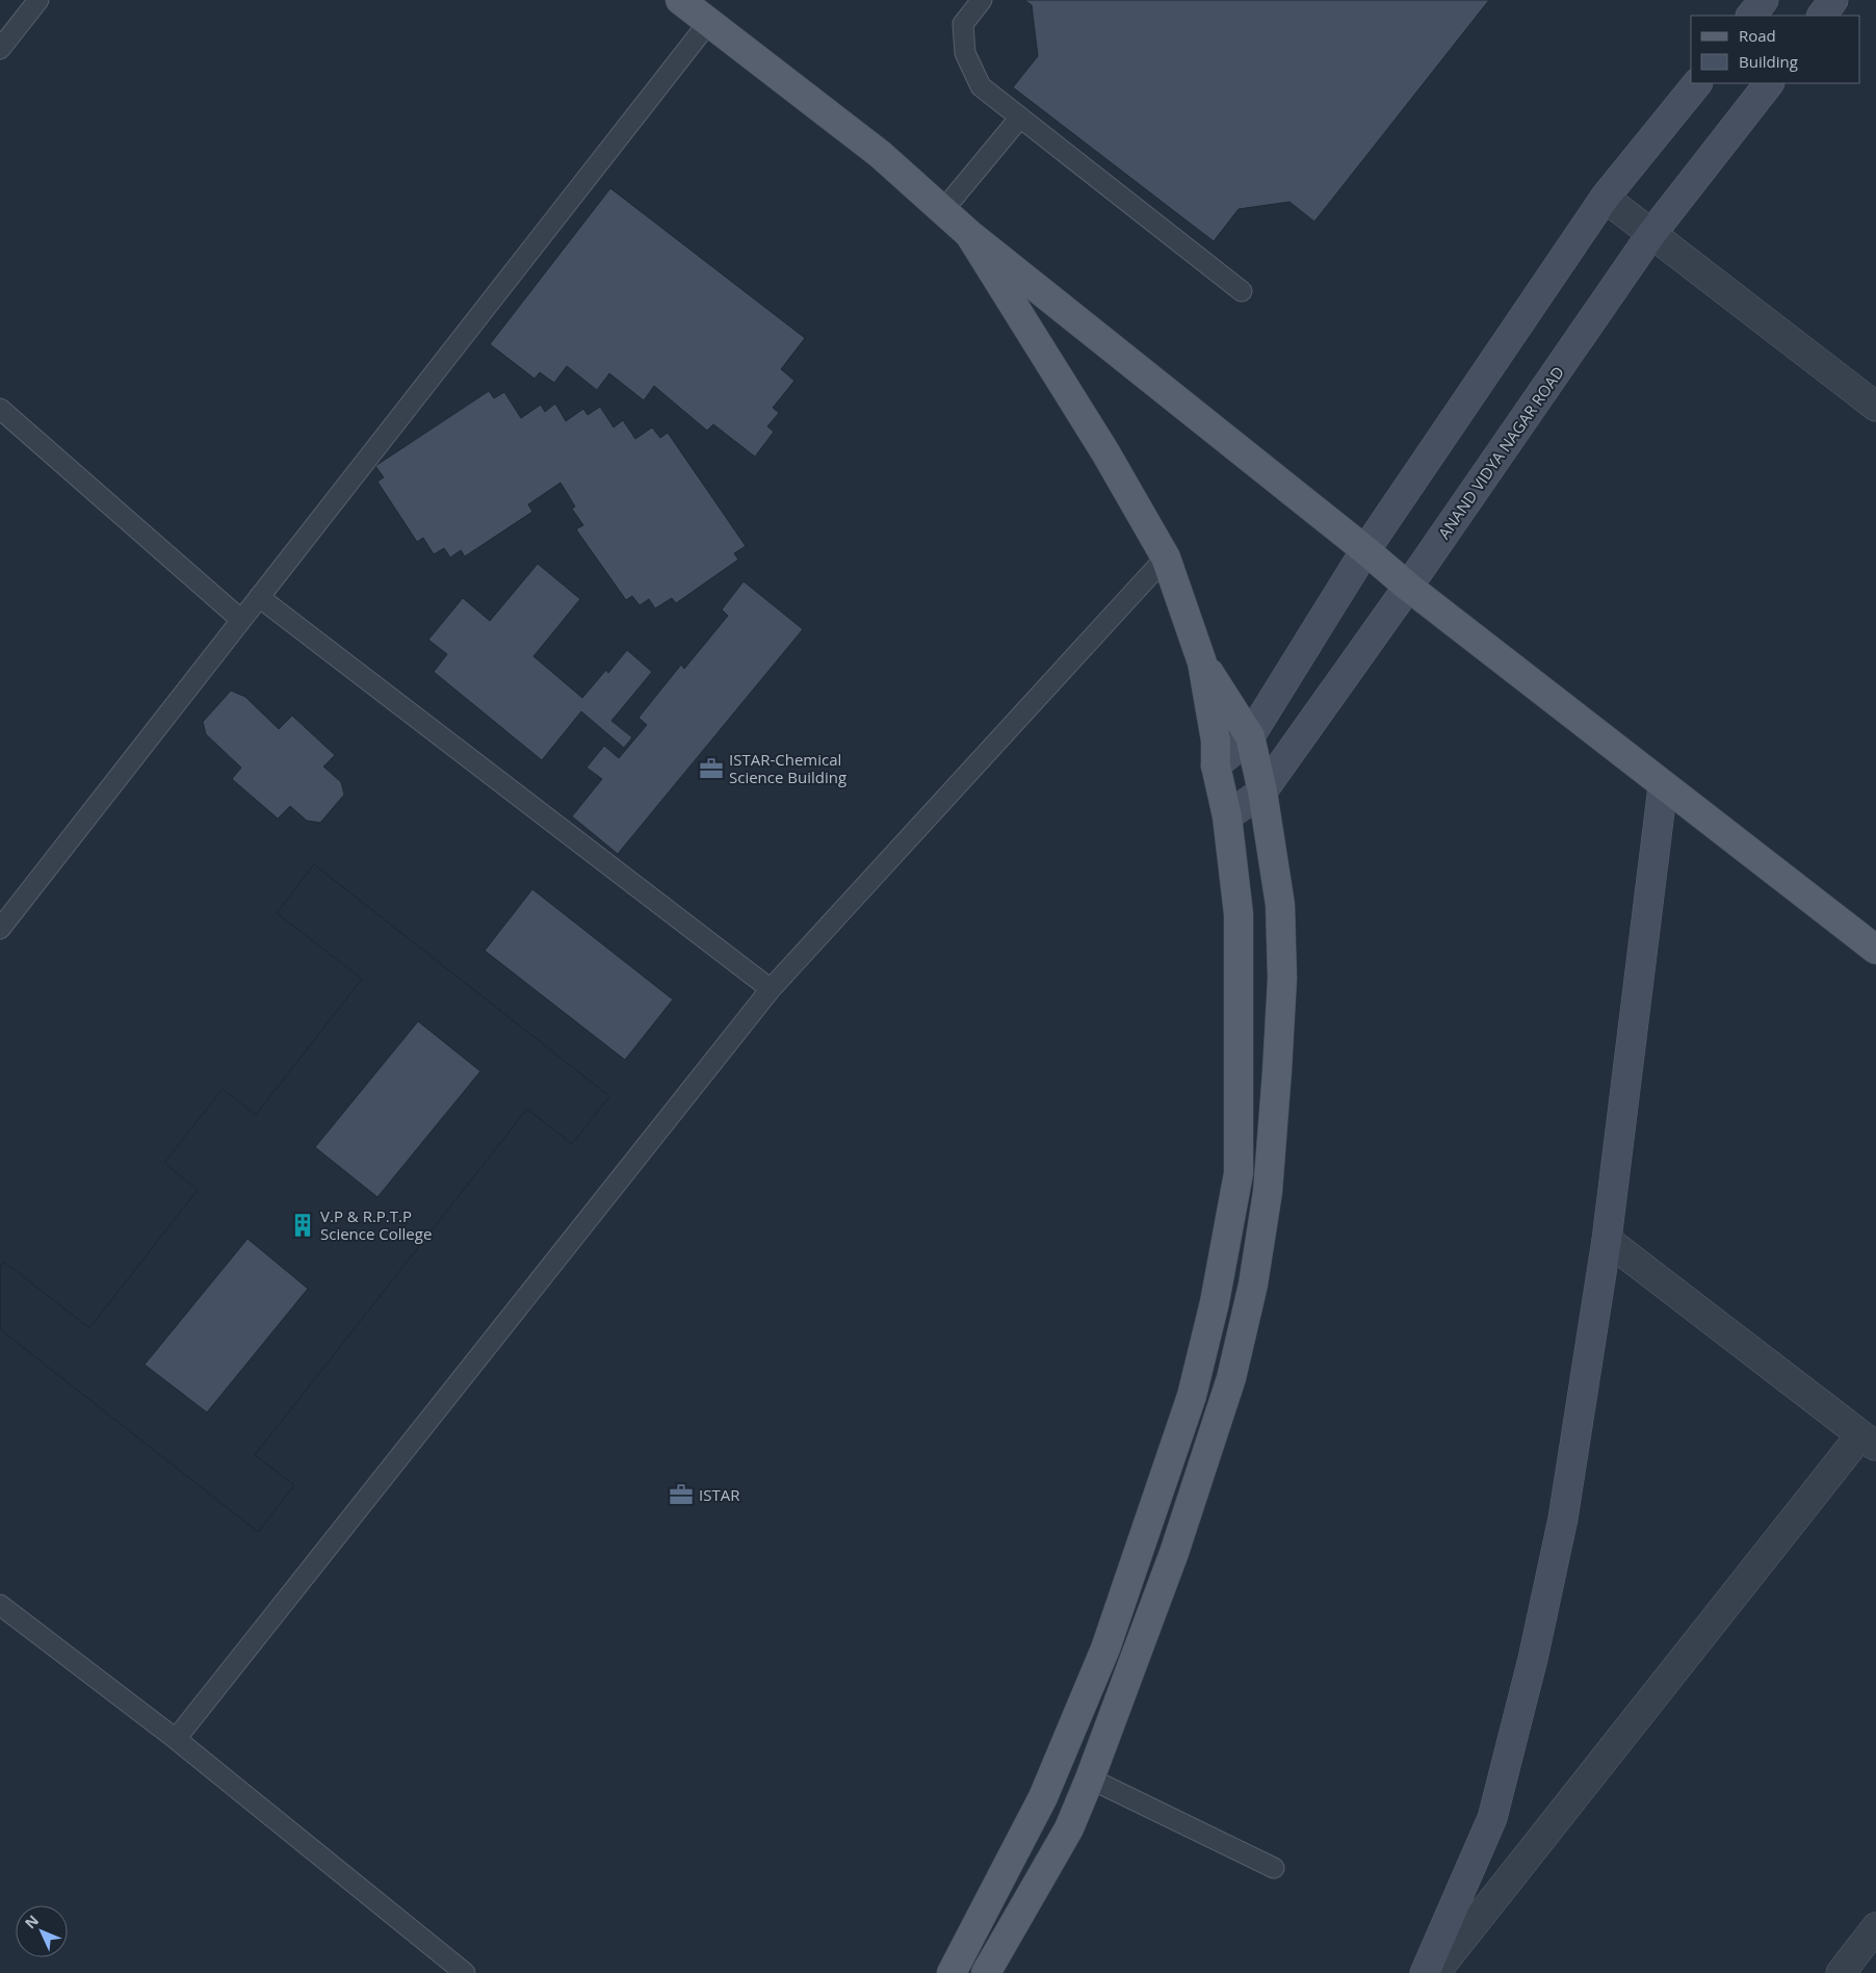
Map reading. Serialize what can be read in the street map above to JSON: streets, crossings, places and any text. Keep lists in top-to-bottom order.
{
  "streets": {
    "main road": ["ANAND VIDYA NAGAR ROAD"]
  },
  "places": {
    "office": ["ISTAR-Chemical Science Building", "ISTAR"],
    "building": ["V.P & R.P.T.P Science College"]
  },
  "legend": ["Road", "Building"],
  "north": "top left"
}
